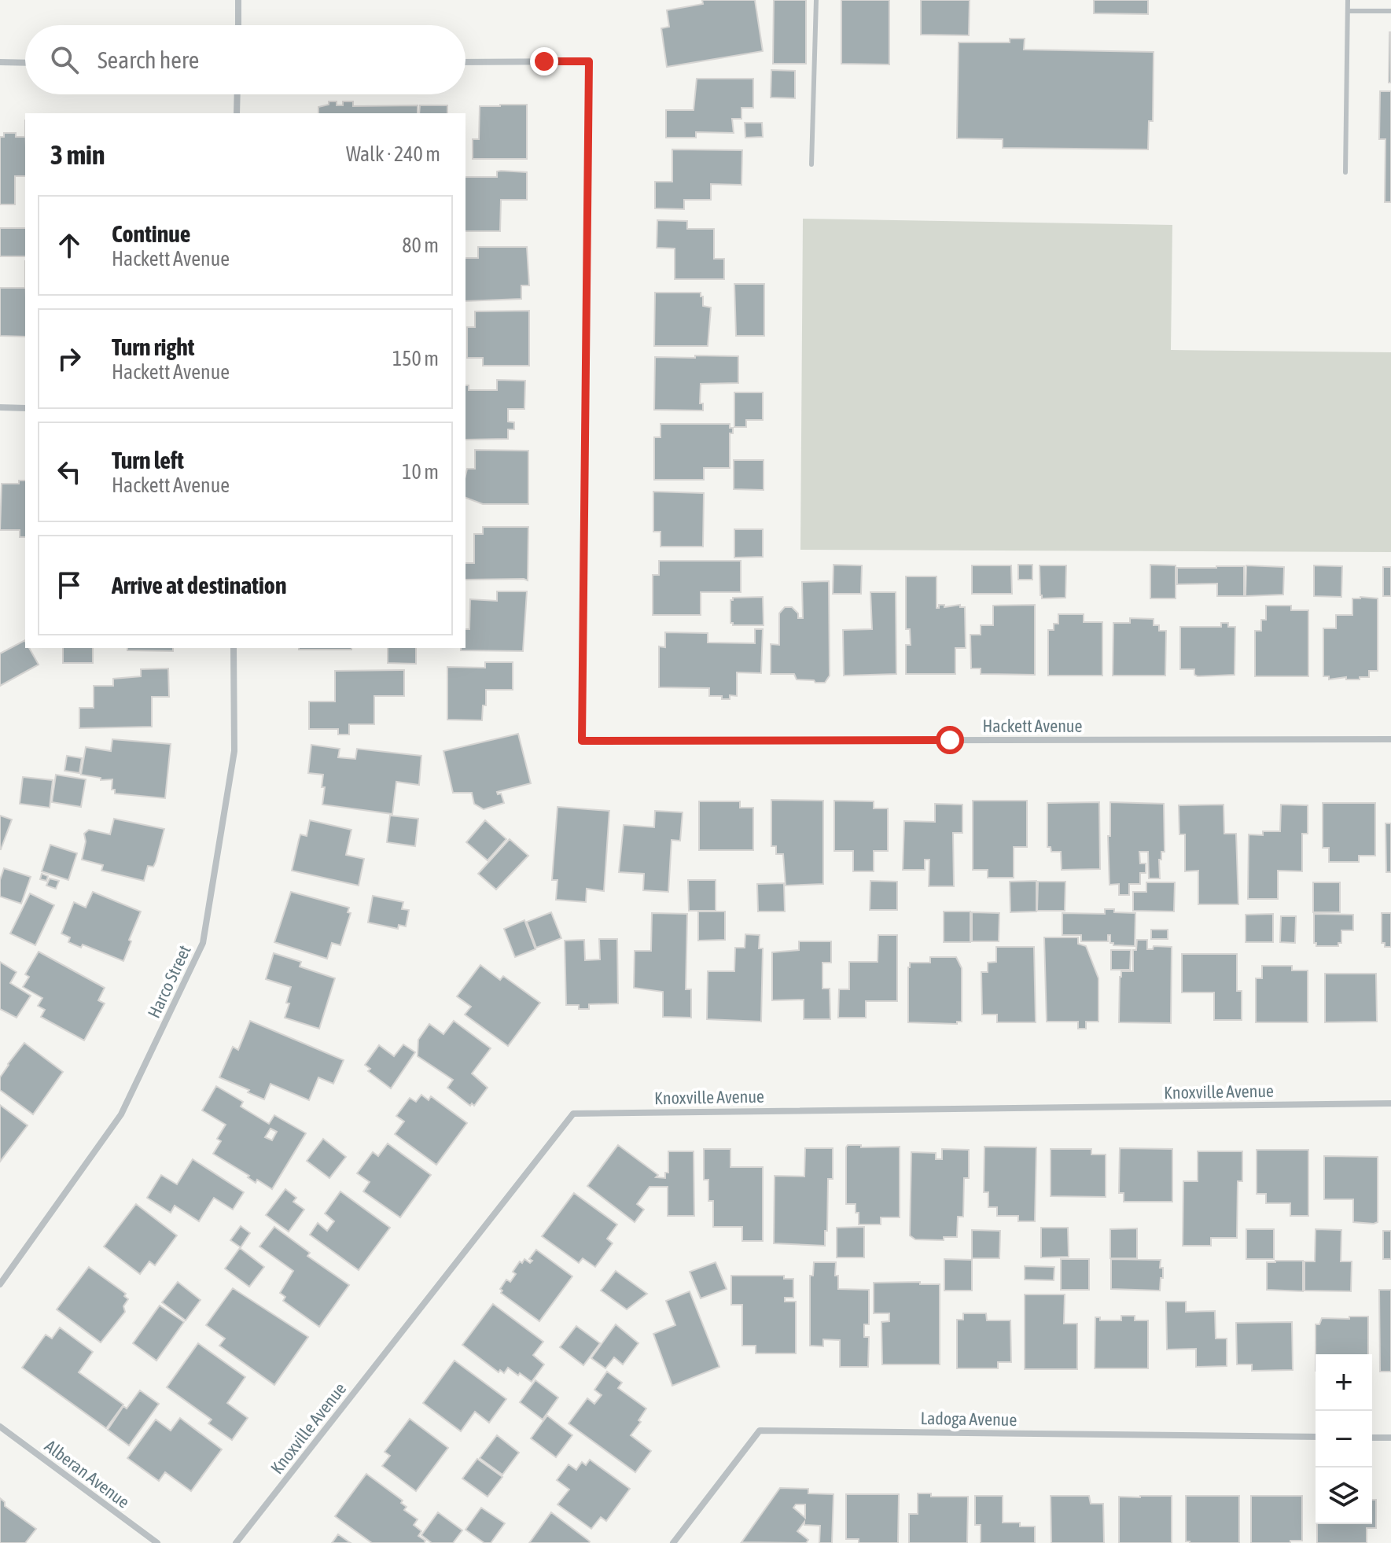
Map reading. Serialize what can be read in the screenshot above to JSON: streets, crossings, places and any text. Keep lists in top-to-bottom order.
{
  "streets": {
    "street": [
      "Hackett Avenue",
      "Harco Street",
      "Knoxville Avenue",
      "Ladoga Avenue",
      "Alberan Avenue"
    ]
  },
  "page": {
    "search": "Search here",
    "heading": ["3 min", "Walk · 240 m"],
    "list": [
      ["Continue", "Hackett Avenue", "80 m"],
      ["Turn right", "Hackett Avenue", "150 m"],
      ["Turn left", "Hackett Avenue", "10 m"],
      "Arrive at destination"
    ],
    "map_buttons": ["+", "−"]
  }
}
